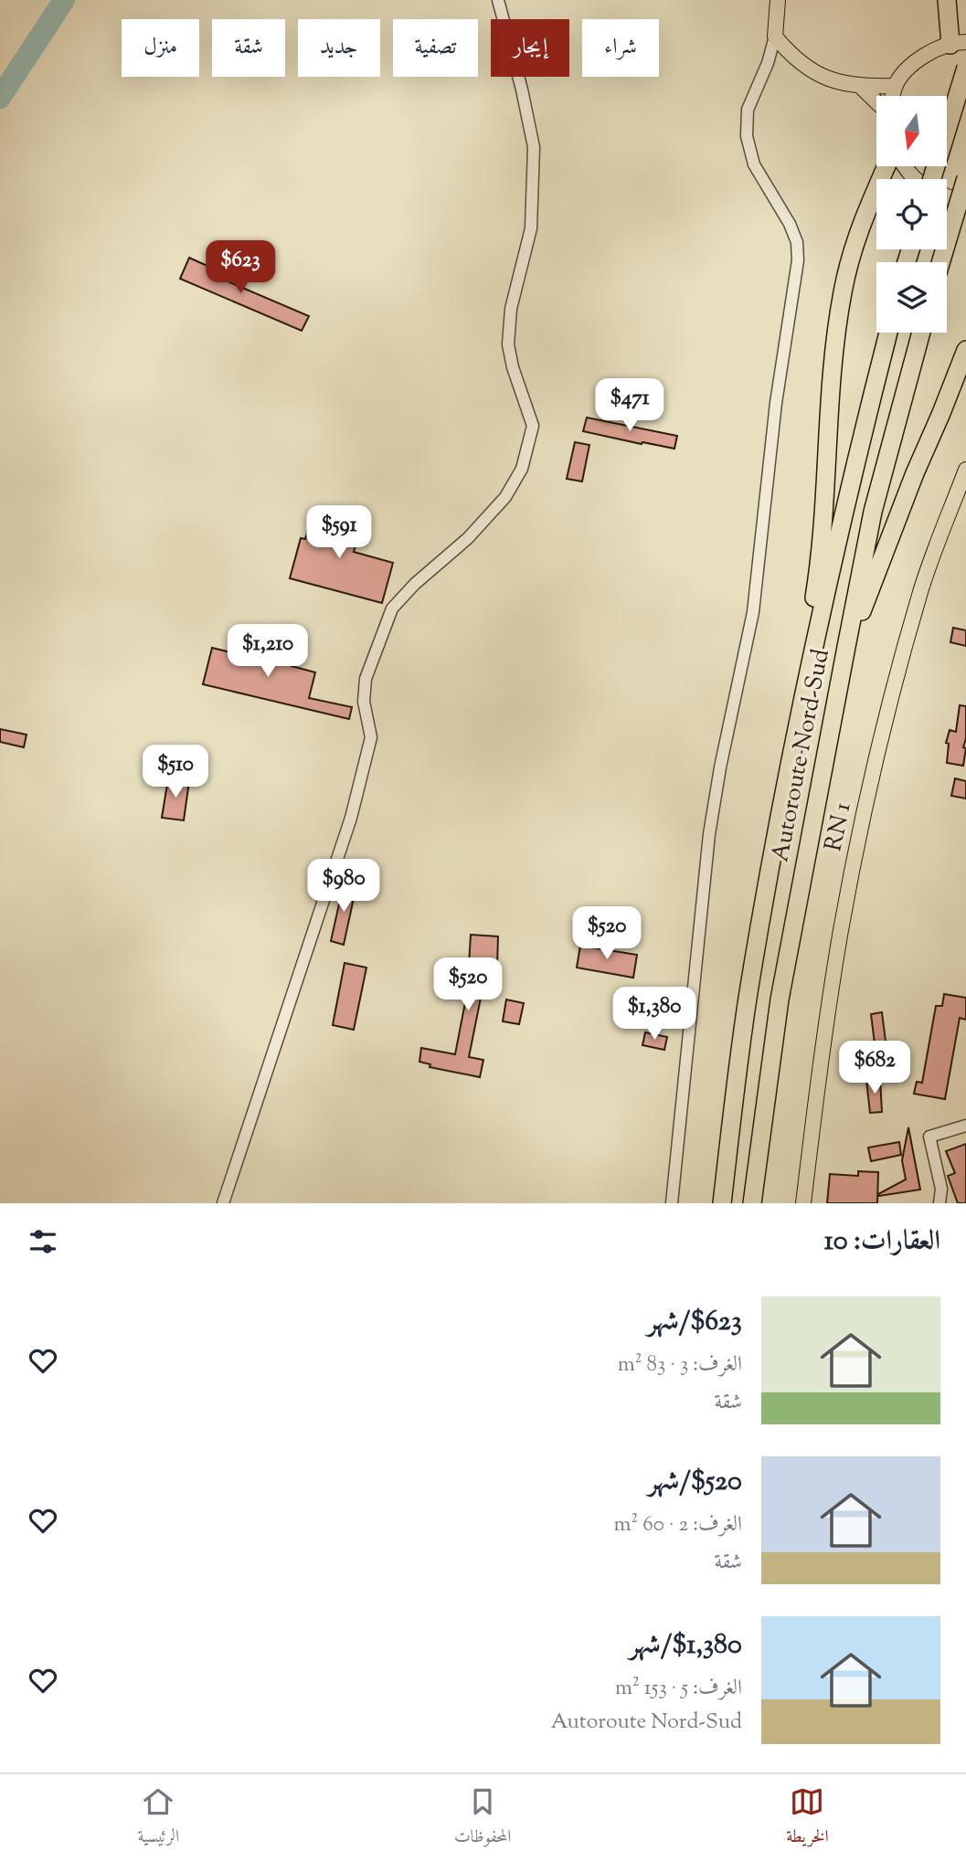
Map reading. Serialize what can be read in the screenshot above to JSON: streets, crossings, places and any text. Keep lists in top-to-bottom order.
{
  "streets": {
    "highway": ["Autoroute Nord-Sud"],
    "main road": ["RN 1"]
  },
  "north": "bottom",
  "page": {
    "chip": [
      "شراء",
      "إيجار",
      "تصفية",
      "جديد",
      "شقة",
      "منزل"
    ],
    "price": [
      "$623",
      "$471",
      "$591",
      "$1,210",
      "$510",
      "$980",
      "$520",
      "$520",
      "$1,380",
      "$682"
    ],
    "heading": "العقارات: 10",
    "list": [
      {
        "name": "$623/شهر",
        "note": "الغرف: 3 · 83 m² · شقة"
      },
      {
        "name": "$520/شهر",
        "note": "الغرف: 2 · 60 m² · شقة"
      },
      {
        "name": "$1,380/شهر",
        "note": "الغرف: 5 · 153 m² · Autoroute Nord-Sud"
      }
    ],
    "tabs": ["الخريطة", "المحفوظات", "الرئيسية"]
  }
}
